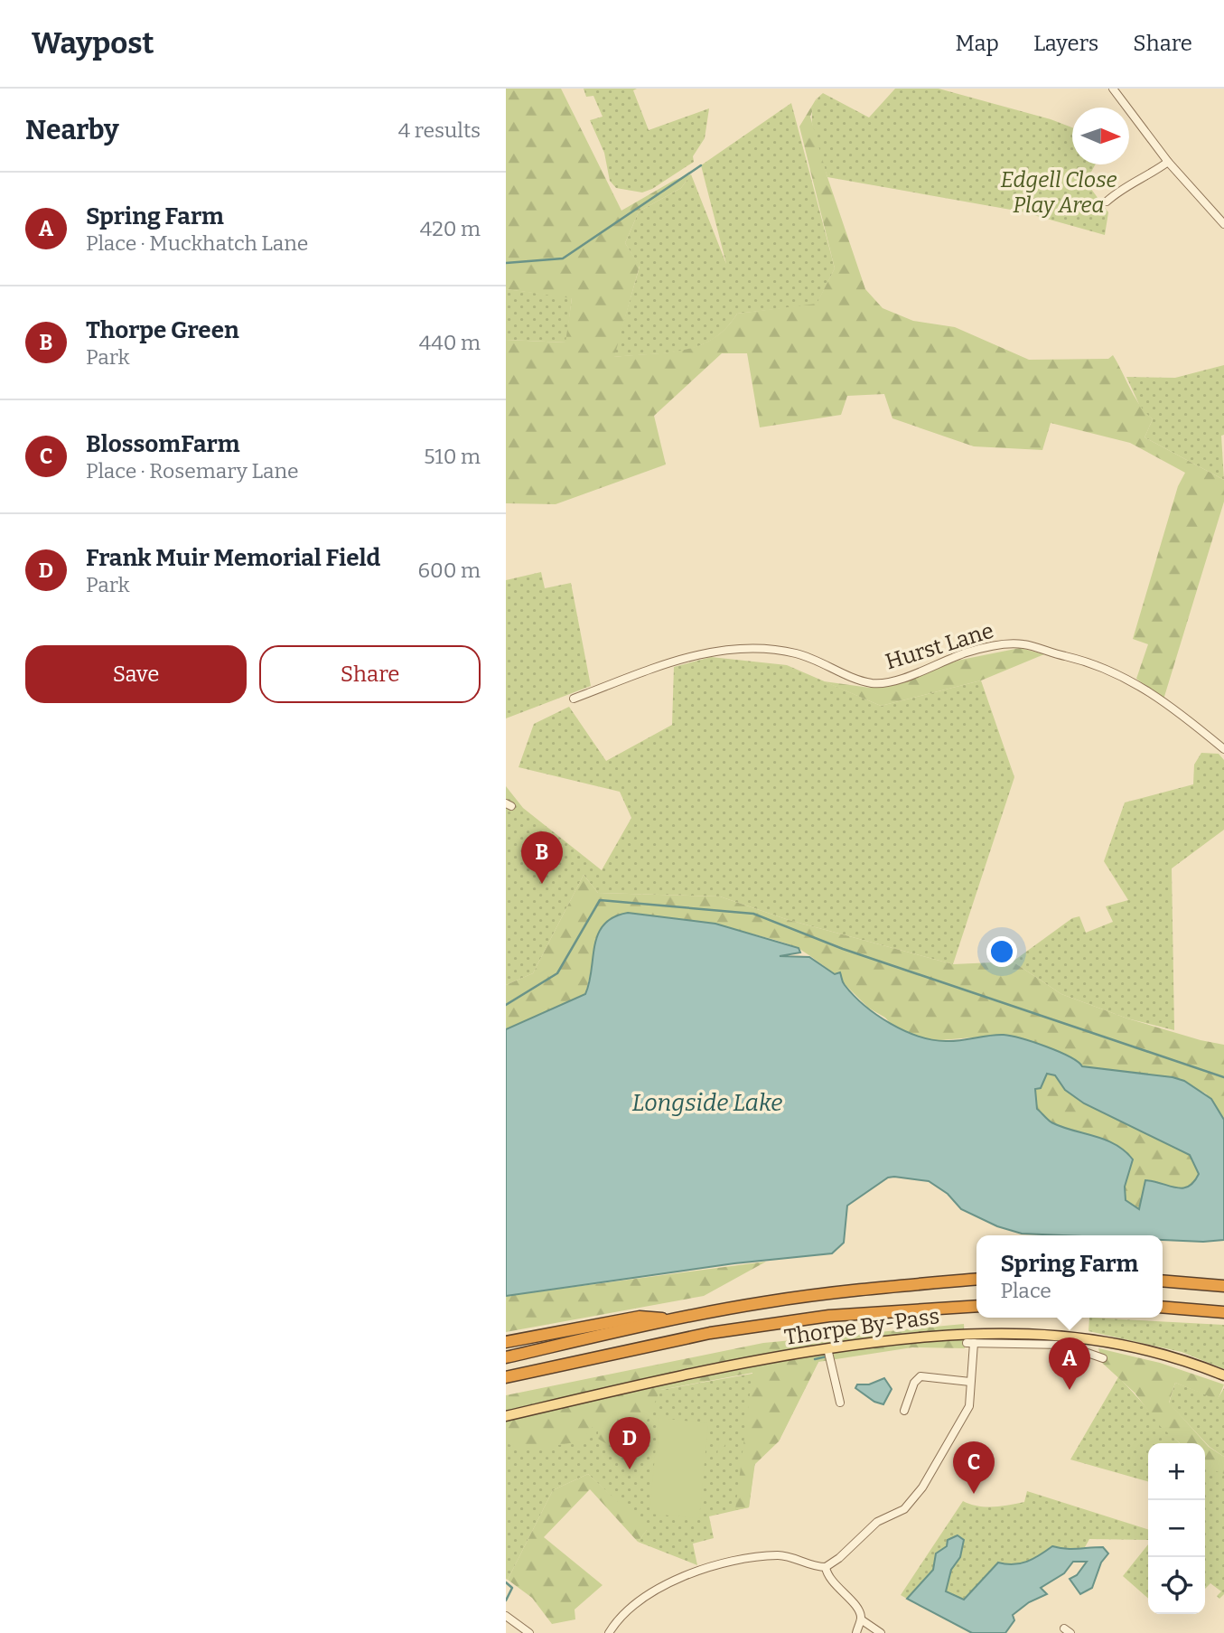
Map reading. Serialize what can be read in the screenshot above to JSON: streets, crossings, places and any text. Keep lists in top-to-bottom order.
{
  "streets": {
    "main road": ["Thorpe By-Pass"],
    "street": ["Hurst Lane"]
  },
  "water": ["Longside Lake"],
  "parks": ["Edgell Close Play Area"],
  "north": "right",
  "page": {
    "header": "Waypost",
    "nav": ["Map", "Layers", "Share"],
    "heading": ["Nearby", "4 results"],
    "list": [
      {
        "mark": "A",
        "name": "Spring Farm",
        "note": "Place · Muckhatch Lane",
        "value": "420 m"
      },
      {
        "mark": "B",
        "name": "Thorpe Green",
        "note": "Park",
        "value": "440 m"
      },
      {
        "mark": "C",
        "name": "BlossomFarm",
        "note": "Place · Rosemary Lane",
        "value": "510 m"
      },
      {
        "mark": "D",
        "name": "Frank Muir Memorial Field",
        "note": "Park",
        "value": "600 m"
      }
    ],
    "buttons": ["Save", "Share"],
    "pins": [
      "B",
      "A",
      "D",
      "C"
    ],
    "popup": ["Spring Farm", "Place"],
    "map_buttons": ["+", "−"]
  }
}
